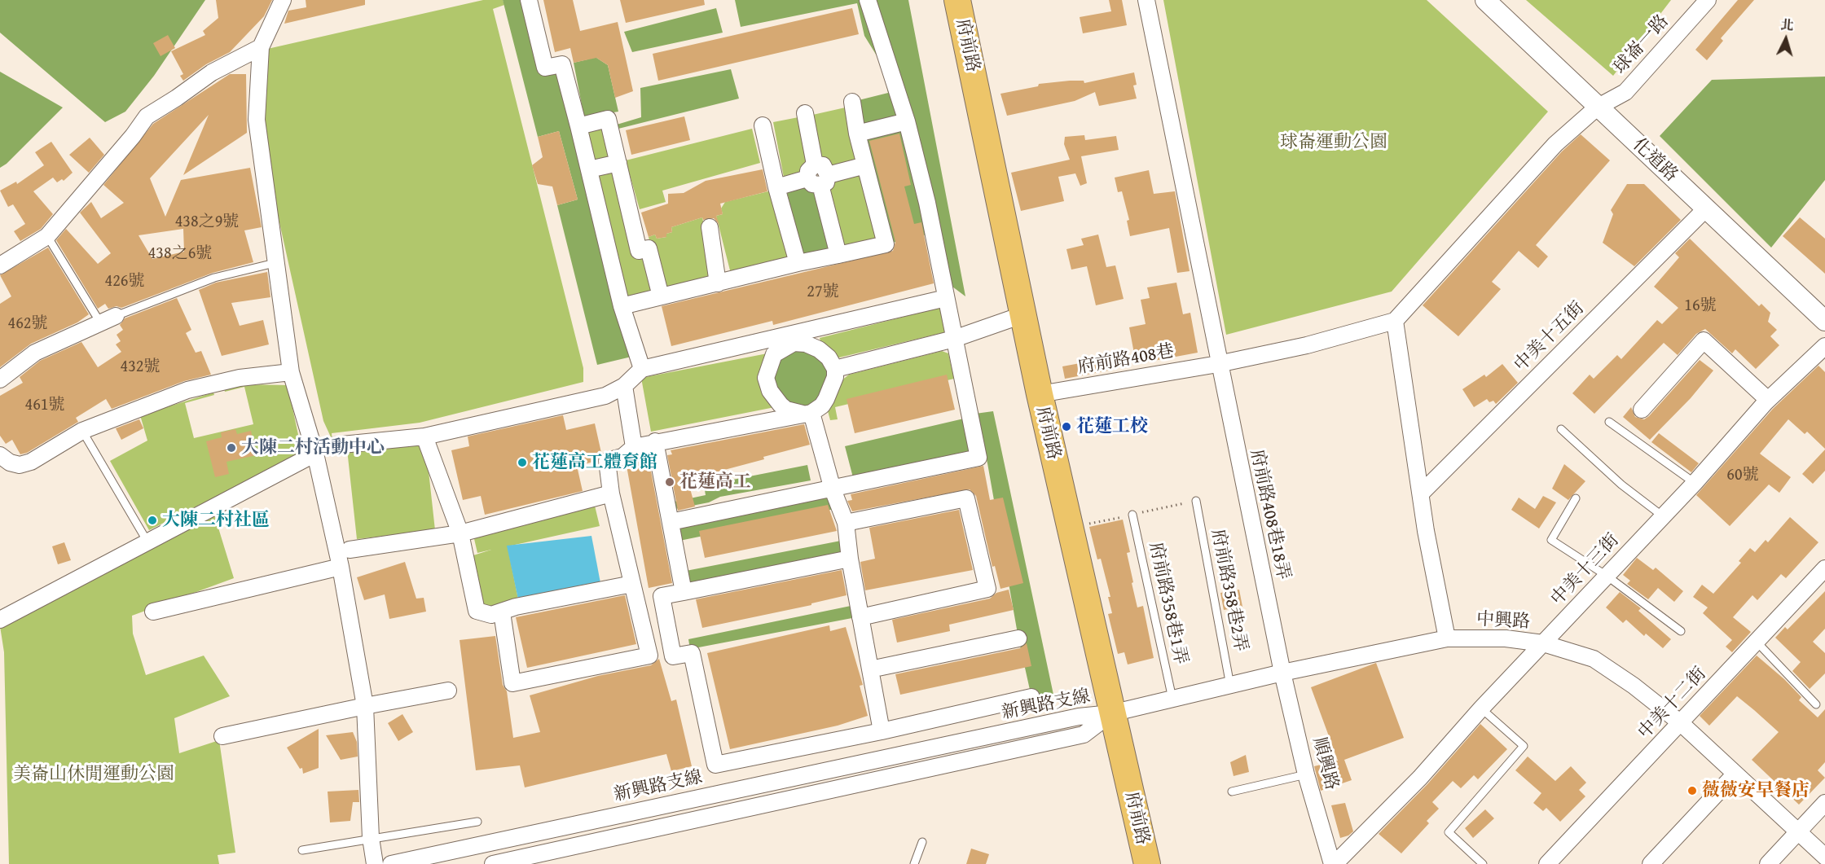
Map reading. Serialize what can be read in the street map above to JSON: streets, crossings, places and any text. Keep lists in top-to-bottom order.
{
  "streets": {
    "main road": ["府前路"],
    "street": [
      "球崙一路",
      "化道路",
      "中美十五街",
      "府前路408巷",
      "府前路408巷18弄",
      "中美十三街",
      "中興路",
      "中美十二街",
      "新興路支線",
      "順興路"
    ],
    "lane": ["府前路358巷2弄", "府前路358巷1弄"]
  },
  "crossings": [
    ["球崙一路", "化道路"],
    ["球崙一路", "府前路408巷"],
    ["府前路", "府前路408巷"],
    ["府前路", "中興路"],
    ["府前路", "新興路支線"],
    ["化道路", "中美十五街"],
    ["府前路408巷", "府前路408巷18弄"],
    ["府前路408巷18弄", "中興路"],
    ["府前路408巷18弄", "順興路"],
    ["中美十三街", "中興路"],
    ["中美十三街", "順興路"],
    ["府前路358巷2弄", "中興路"],
    ["府前路358巷1弄", "中興路"],
    ["中興路", "中美十二街"],
    ["中興路", "新興路支線"],
    ["中興路", "順興路"]
  ],
  "parks": ["球崙運動公園", "美崙山休閒運動公園"],
  "places": [
    "花蓮工校",
    "大陳二村活動中心",
    "花蓮高工體育館",
    "花蓮高工",
    "大陳二村社區",
    "薇薇安早餐店"
  ],
  "house_numbers": [
    "438之9號",
    "438之6號",
    "426號",
    "27號",
    "16號",
    "462號",
    "432號",
    "461號",
    "60號"
  ],
  "north": "top"
}
